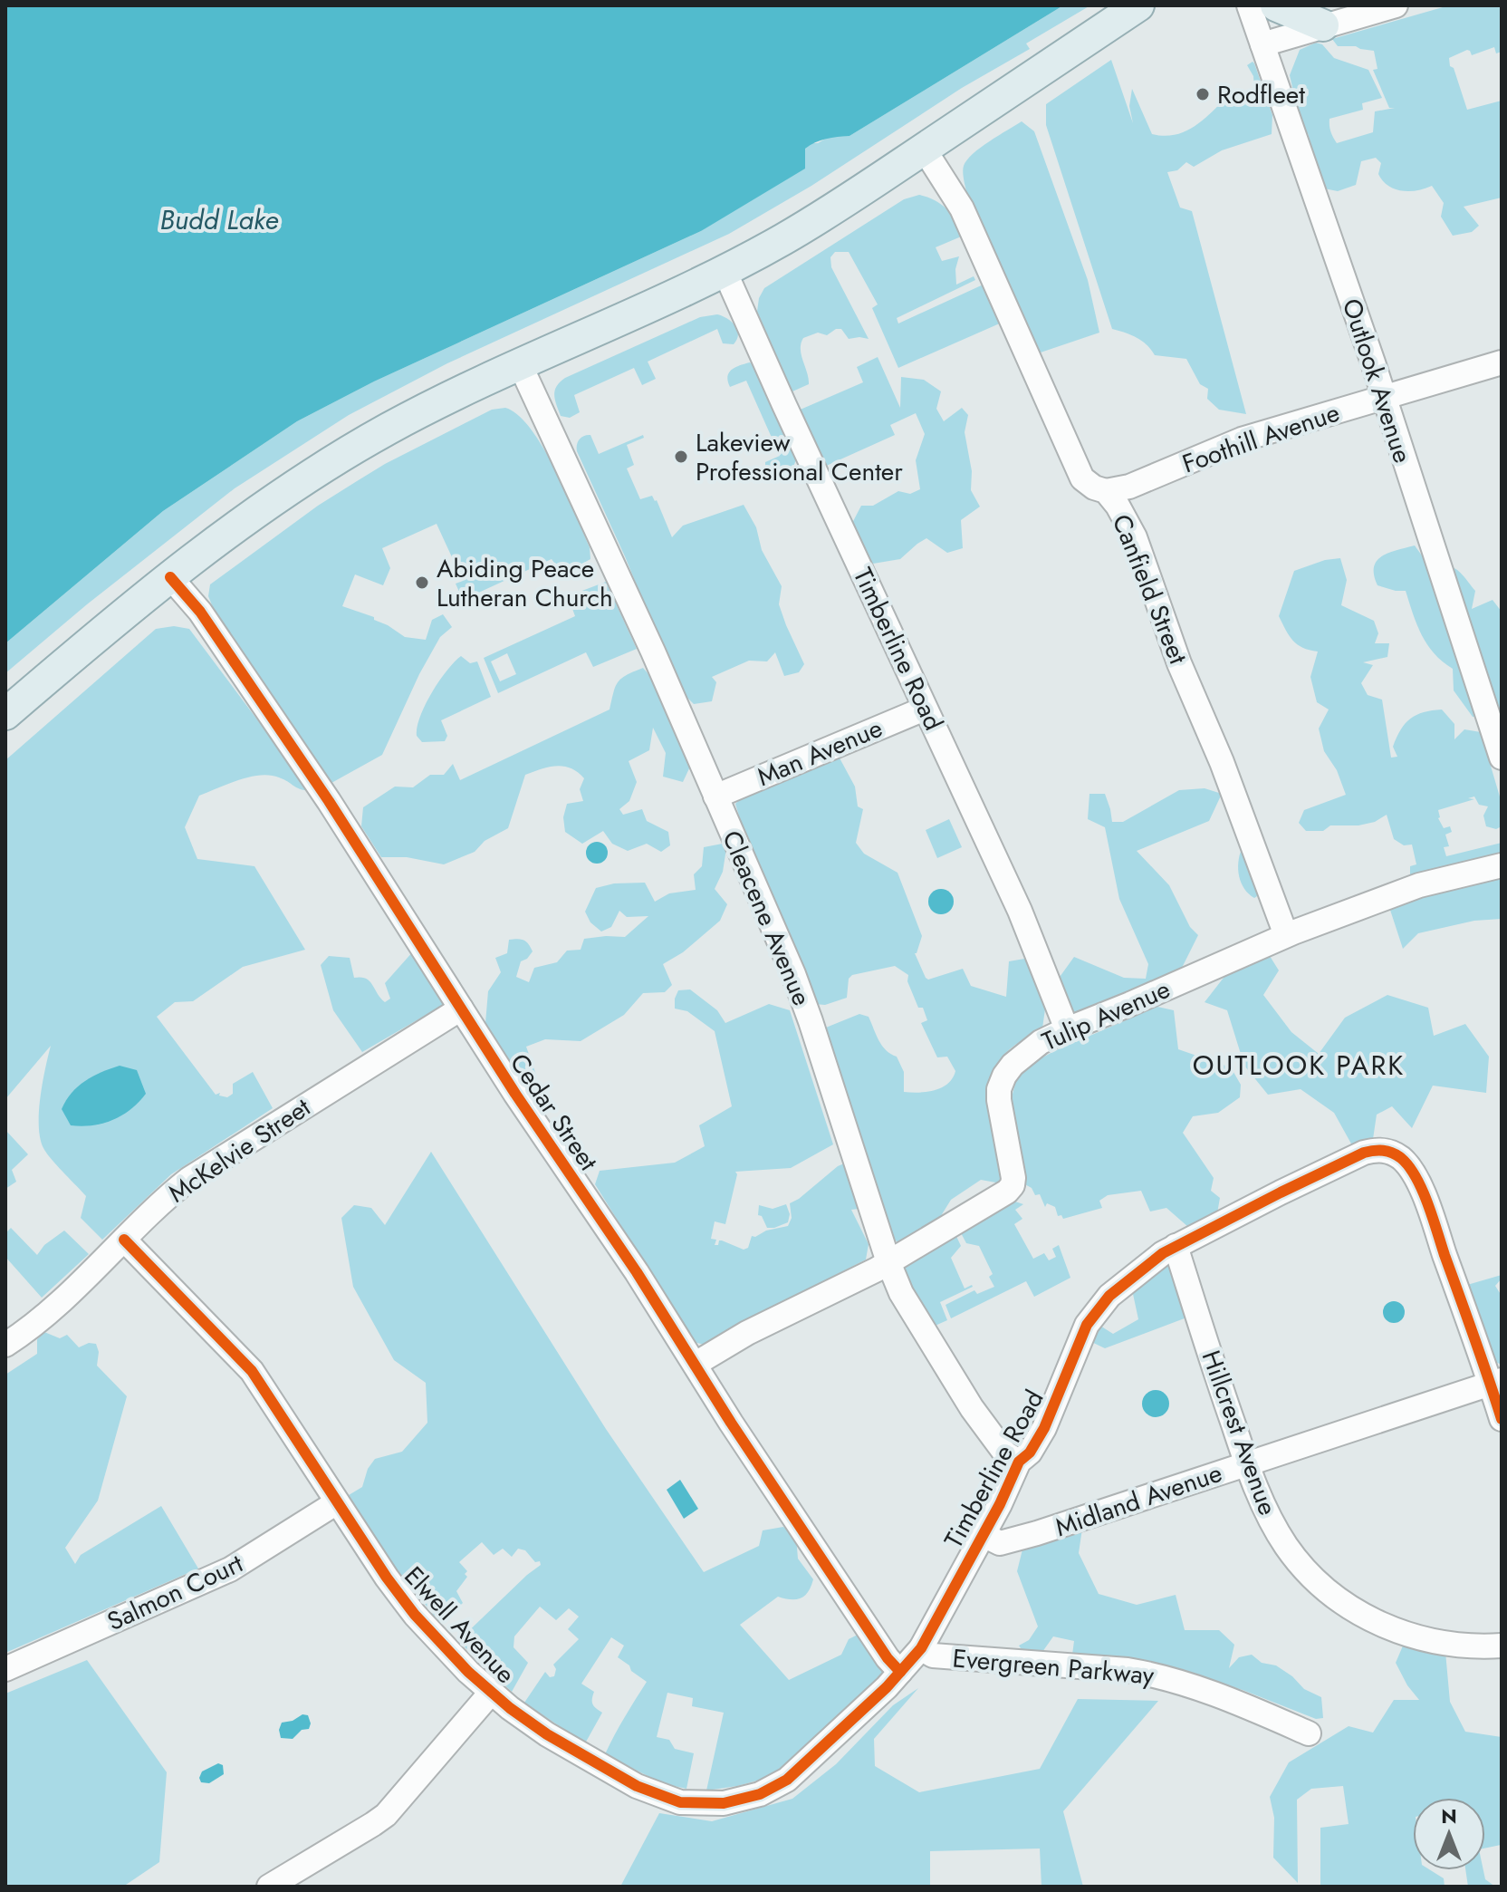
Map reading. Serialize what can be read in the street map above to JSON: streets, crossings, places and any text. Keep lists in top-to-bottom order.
{
  "streets": {
    "street": [
      "Outlook Avenue",
      "Foothill Avenue",
      "Canfield Street",
      "Timberline Road",
      "Man Avenue",
      "Cleacene Avenue",
      "Tulip Avenue",
      "Cedar Street",
      "McKelvie Street",
      "Hillcrest Avenue",
      "Midland Avenue",
      "Salmon Court",
      "Elwell Avenue",
      "Evergreen Parkway"
    ]
  },
  "crossings": [
    ["Outlook Avenue", "Foothill Avenue"],
    ["Foothill Avenue", "Canfield Street"],
    ["Canfield Street", "Tulip Avenue"],
    ["Timberline Road", "Man Avenue"],
    ["Timberline Road", "Cleacene Avenue"],
    ["Timberline Road", "Tulip Avenue"],
    ["Timberline Road", "Cedar Street"],
    ["Timberline Road", "Hillcrest Avenue"],
    ["Timberline Road", "Midland Avenue"],
    ["Timberline Road", "Elwell Avenue"],
    ["Timberline Road", "Evergreen Parkway"],
    ["Man Avenue", "Cleacene Avenue"],
    ["Cleacene Avenue", "Tulip Avenue"],
    ["Tulip Avenue", "Cedar Street"],
    ["Cedar Street", "McKelvie Street"],
    ["Cedar Street", "Elwell Avenue"],
    ["McKelvie Street", "Elwell Avenue"],
    ["Hillcrest Avenue", "Midland Avenue"],
    ["Salmon Court", "Elwell Avenue"]
  ],
  "districts": ["OUTLOOK PARK"],
  "water": ["Budd Lake"],
  "places": ["Rodfleet", "Lakeview Professional Center", "Abiding Peace Lutheran Church"],
  "north": "top"
}
